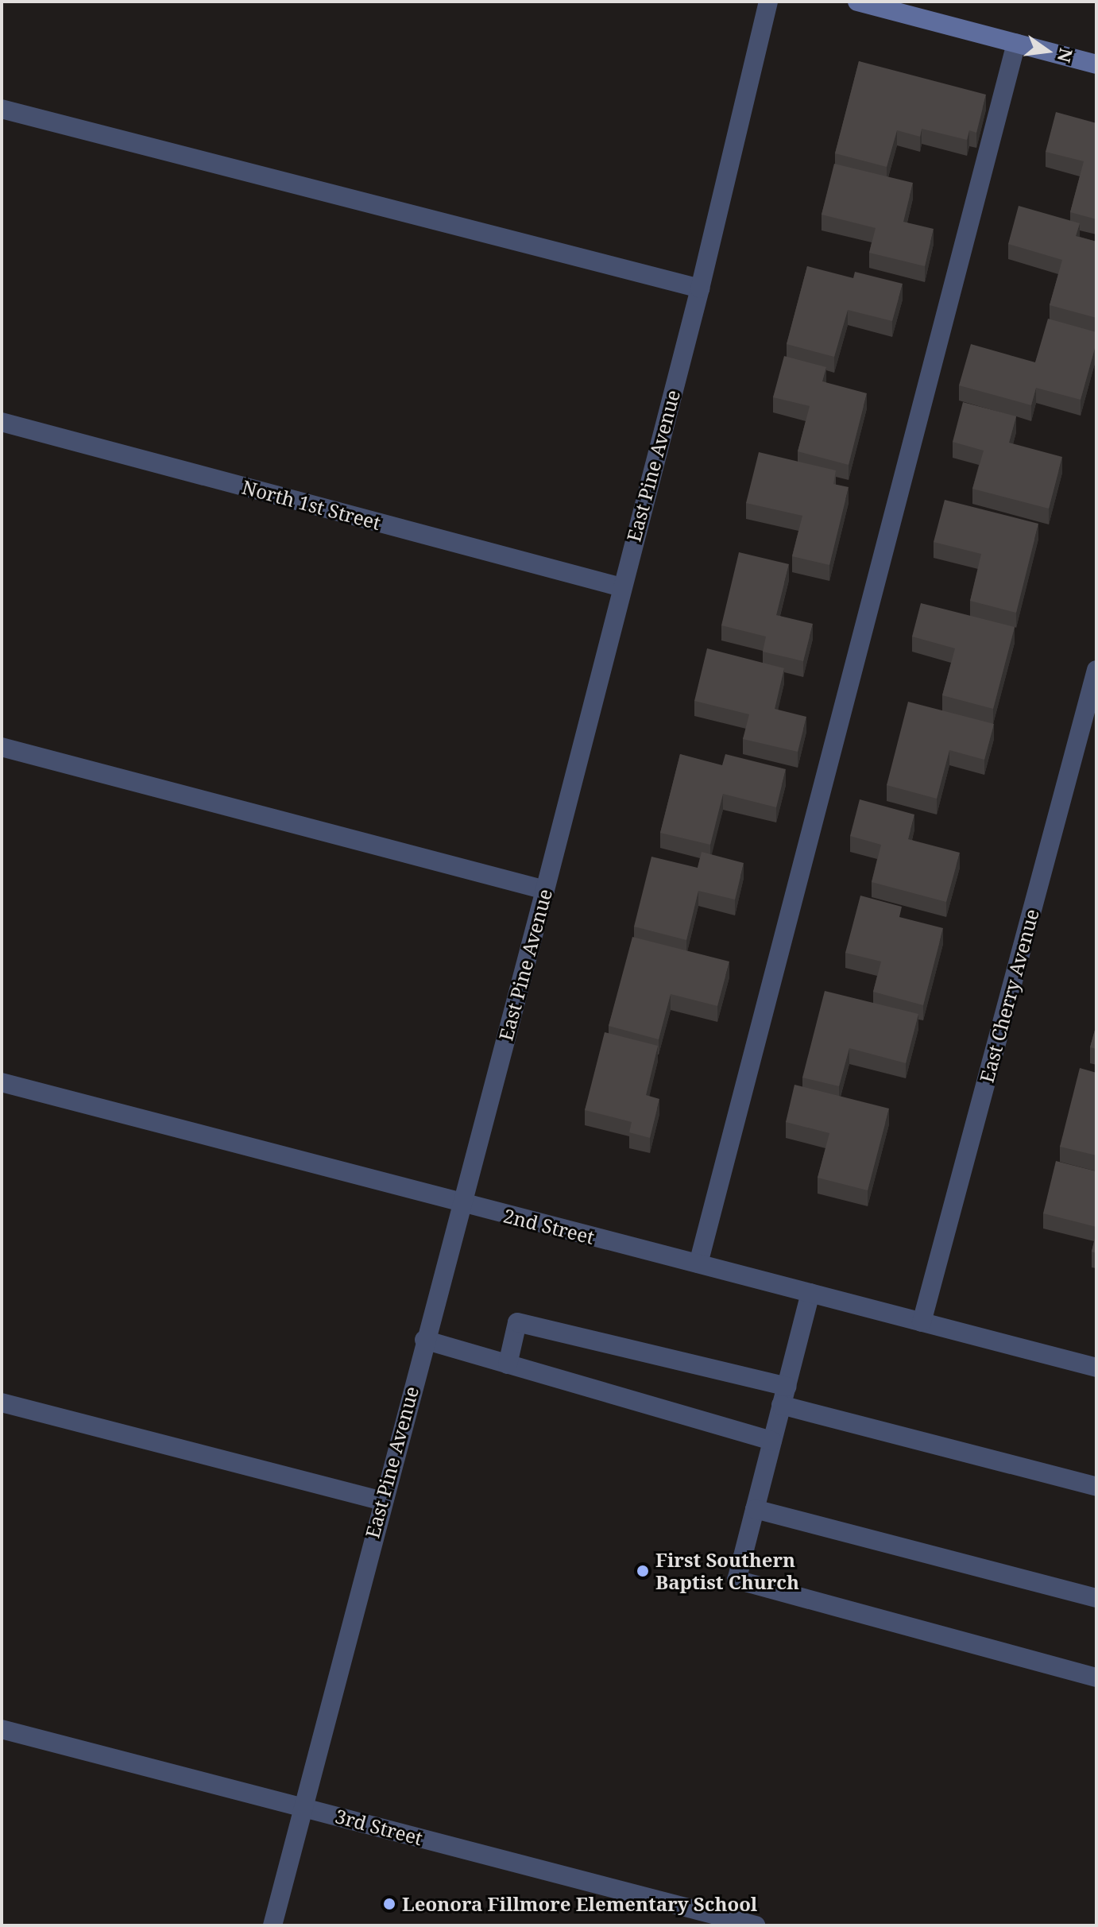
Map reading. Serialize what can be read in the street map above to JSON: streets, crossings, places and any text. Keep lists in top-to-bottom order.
{
  "streets": {
    "street": [
      "East Pine Avenue",
      "North 1st Street",
      "East Cherry Avenue",
      "2nd Street",
      "3rd Street"
    ]
  },
  "crossings": [
    ["East Pine Avenue", "North 1st Street"],
    ["East Pine Avenue", "2nd Street"],
    ["East Pine Avenue", "3rd Street"],
    ["East Cherry Avenue", "2nd Street"]
  ],
  "places": ["First Southern Baptist Church", "Leonora Fillmore Elementary School"],
  "north": "right"
}
